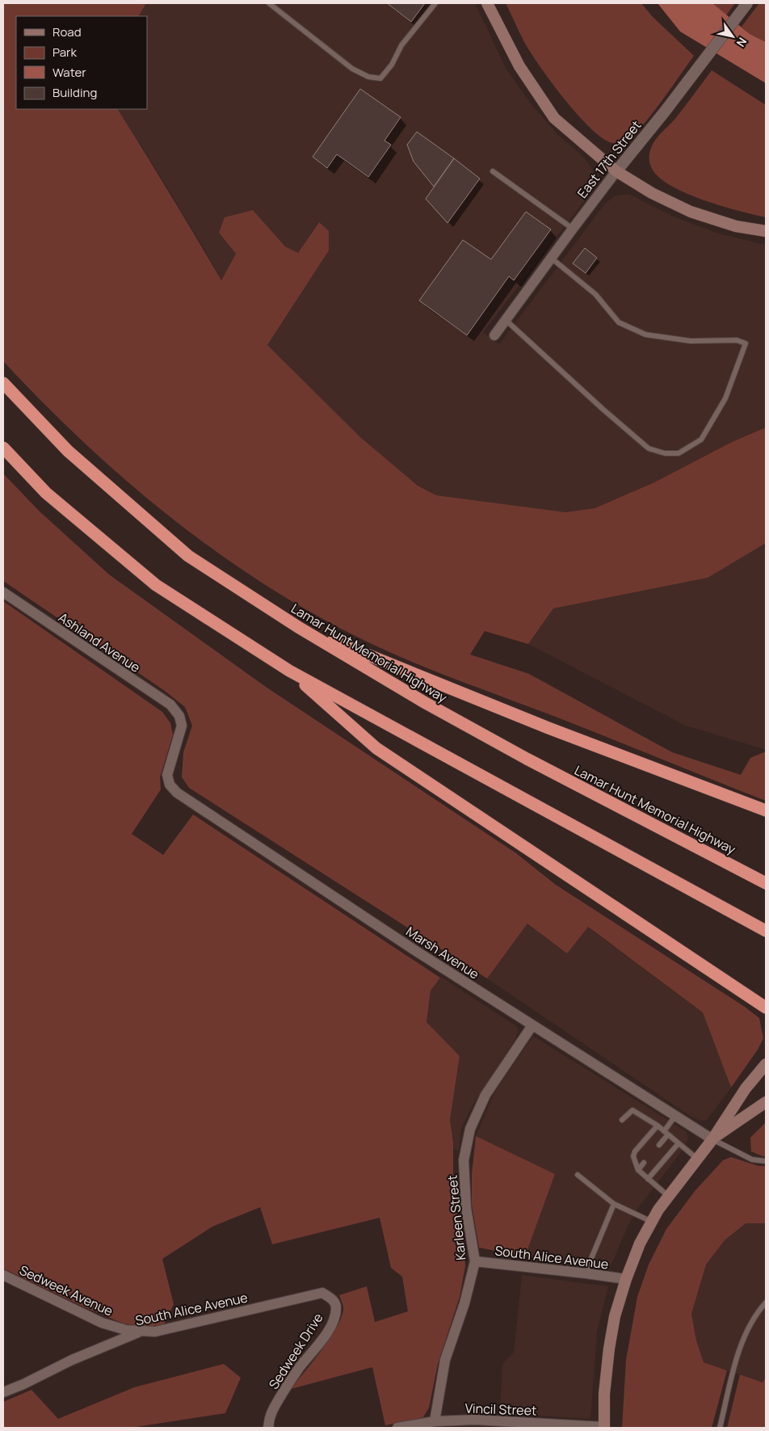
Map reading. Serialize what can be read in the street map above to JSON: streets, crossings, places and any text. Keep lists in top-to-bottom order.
{
  "streets": {
    "highway": ["Lamar Hunt Memorial Highway"],
    "street": [
      "East 17th Street",
      "Ashland Avenue",
      "Marsh Avenue",
      "Karleen Street",
      "South Alice Avenue",
      "Sedweek Avenue",
      "Sedweek Drive",
      "Vincil Street"
    ]
  },
  "crossings": [
    ["Ashland Avenue", "Marsh Avenue"],
    ["Marsh Avenue", "Karleen Street"],
    ["Karleen Street", "South Alice Avenue"],
    ["Karleen Street", "Vincil Street"],
    ["South Alice Avenue", "Sedweek Avenue"],
    ["South Alice Avenue", "Sedweek Drive"]
  ],
  "legend": [
    "Road",
    "Park",
    "Water",
    "Building"
  ],
  "north": "bottom right"
}
